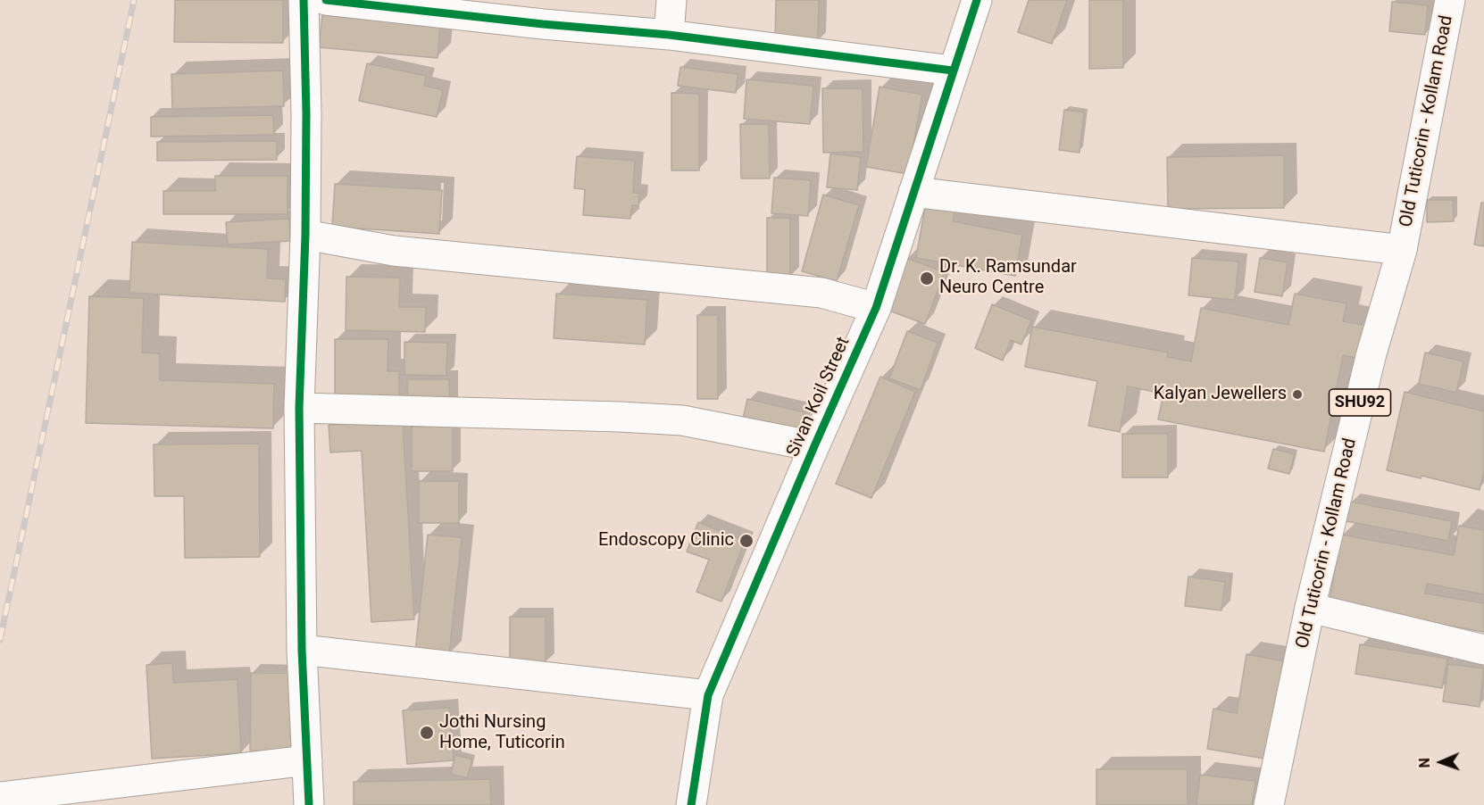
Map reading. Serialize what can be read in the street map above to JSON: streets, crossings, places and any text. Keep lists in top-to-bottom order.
{
  "streets": {
    "street": ["Old Tuticorin - Kollam Road", "Sivan Koil Street", "SHU92"]
  },
  "places": [
    "Dr. K. Ramsundar Neuro Centre",
    "Kalyan Jewellers",
    "Endoscopy Clinic",
    "Jothi Nursing Home, Tuticorin"
  ],
  "north": "left"
}
